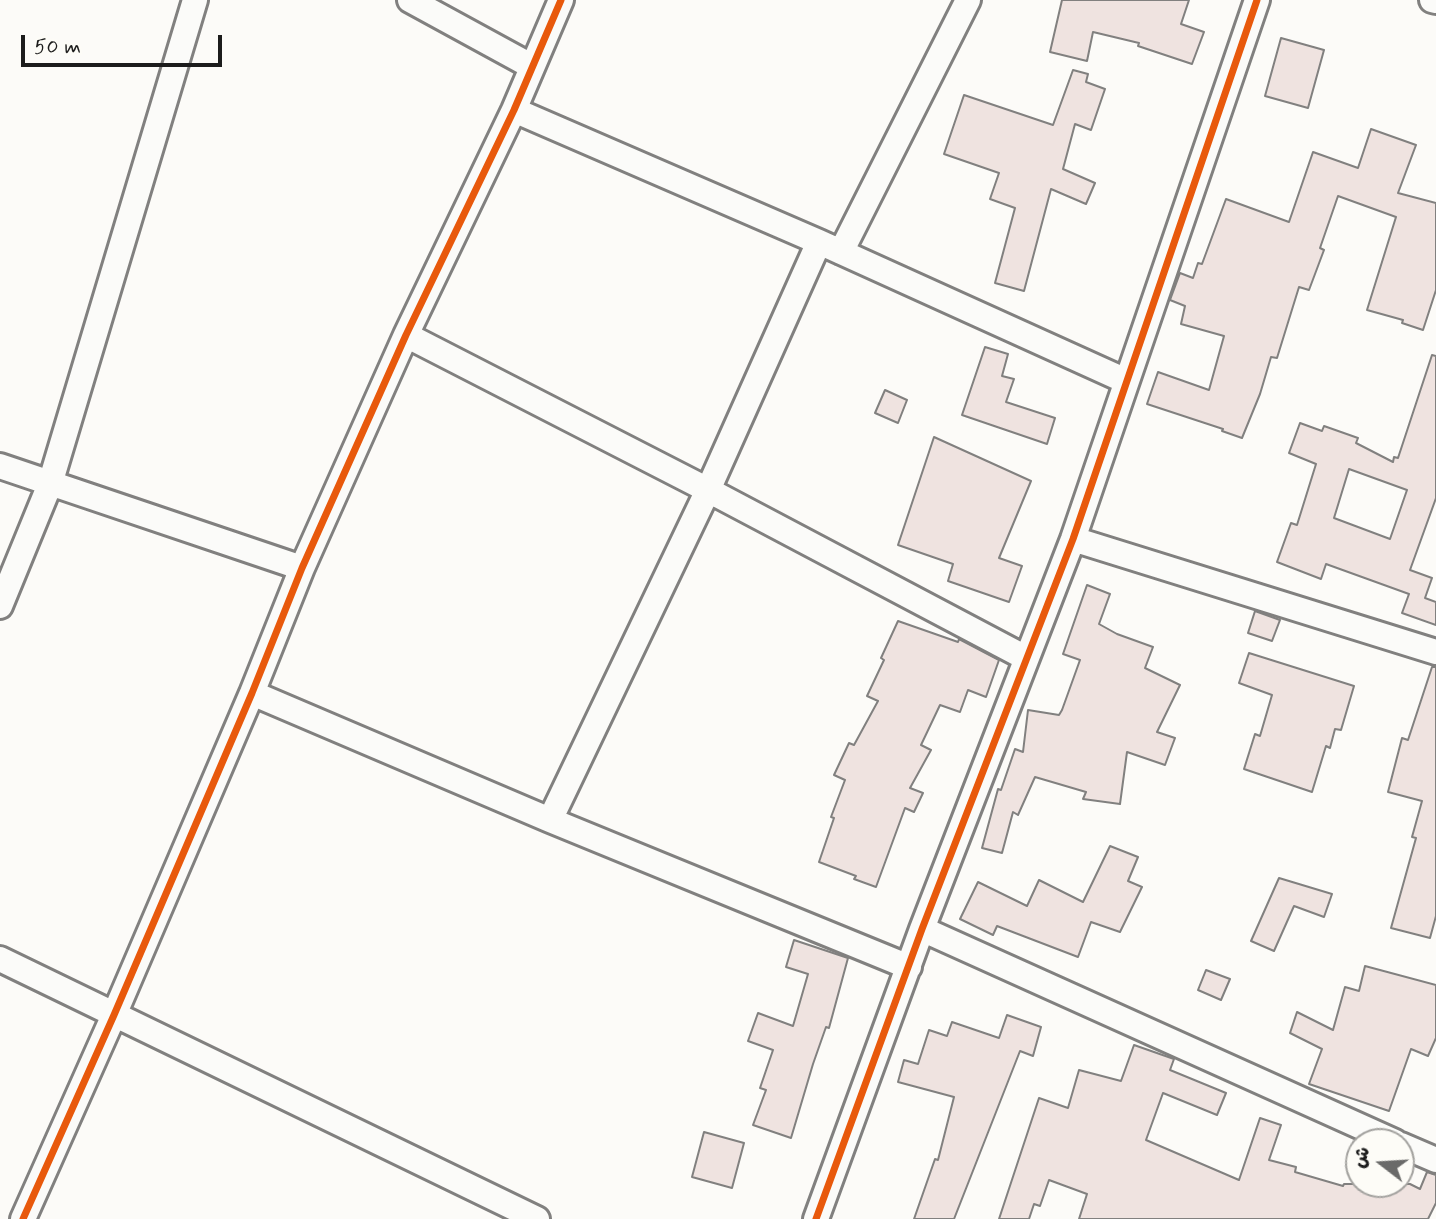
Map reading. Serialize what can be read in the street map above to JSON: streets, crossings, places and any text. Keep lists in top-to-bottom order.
{
  "scale_bar": "50 m",
  "north": "left"
}
